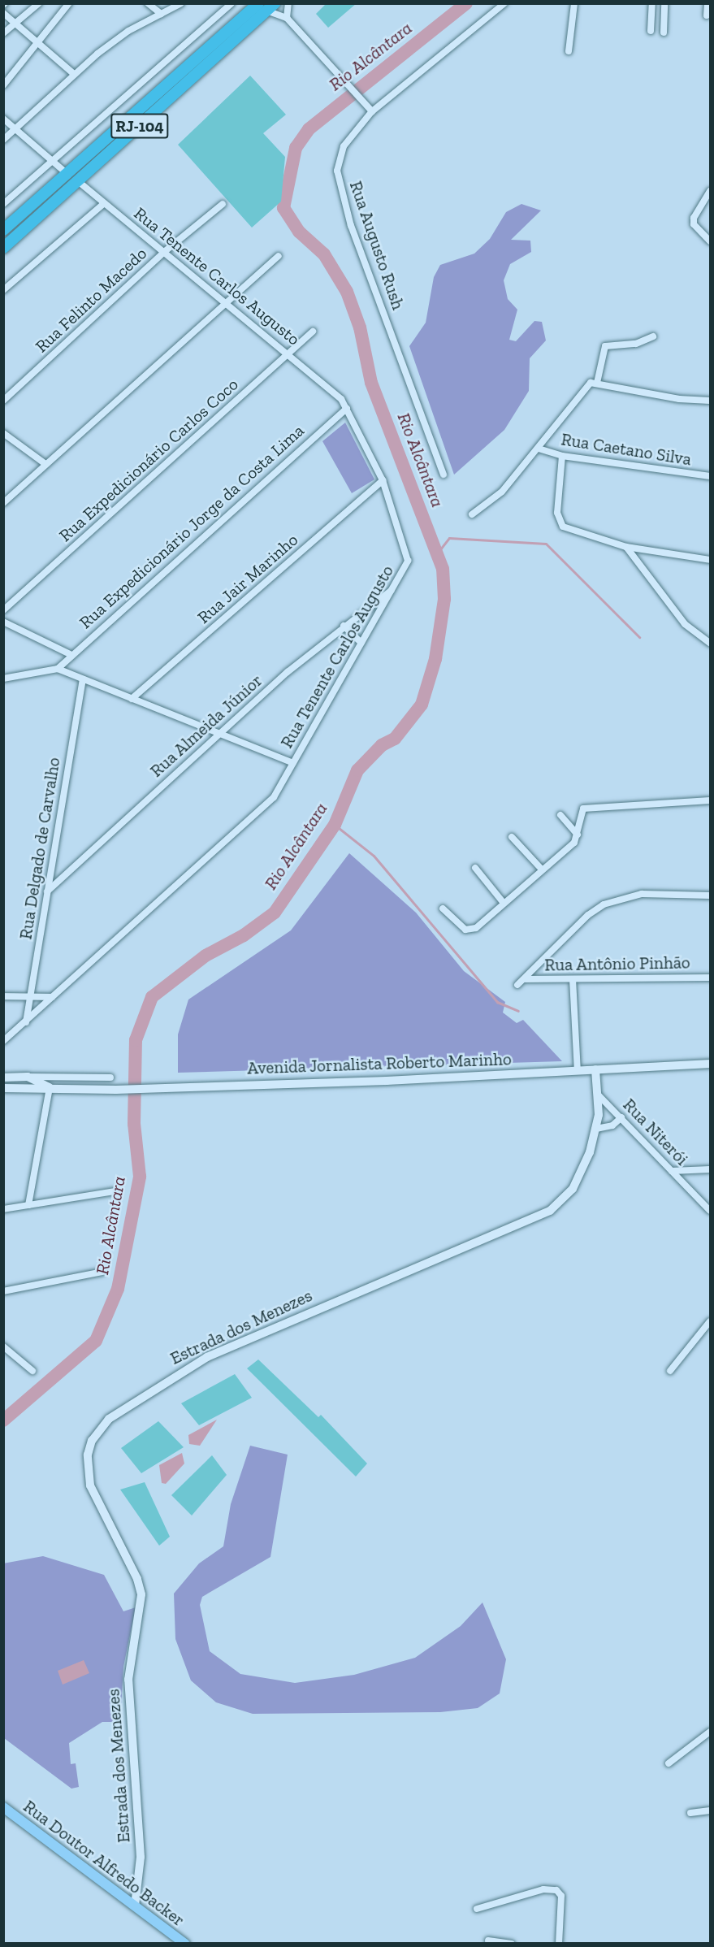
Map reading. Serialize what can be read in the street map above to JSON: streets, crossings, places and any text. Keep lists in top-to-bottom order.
{
  "streets": {
    "highway": ["RJ-104"],
    "main road": ["Avenida Jornalista Roberto Marinho", "Estrada dos Menezes", "Rua Doutor Alfredo Backer"],
    "street": [
      "Rua Augusto Rush",
      "Rua Tenente Carlos Augusto",
      "Rua Felinto Macedo",
      "Rua Caetano Silva",
      "Rua Expedicionário Carlos Coco",
      "Rua Expedicionário Jorge da Costa Lima",
      "Rua Jair Marinho",
      "Rua Almeida Júnior",
      "Rua Delgado de Carvalho",
      "Rua Antônio Pinhão",
      "Rua Niterói"
    ]
  },
  "crossings": [
    ["RJ-104", "Rua Tenente Carlos Augusto"],
    ["Rua Tenente Carlos Augusto", "Rua Felinto Macedo"],
    ["Rua Tenente Carlos Augusto", "Rua Expedicionário Carlos Coco"],
    ["Rua Tenente Carlos Augusto", "Rua Expedicionário Jorge da Costa Lima"],
    ["Rua Tenente Carlos Augusto", "Rua Jair Marinho"],
    ["Rua Tenente Carlos Augusto", "Rua Almeida Júnior"],
    ["Rua Tenente Carlos Augusto", "Rua Delgado de Carvalho"],
    ["Rua Almeida Júnior", "Rua Delgado de Carvalho"],
    ["Avenida Jornalista Roberto Marinho", "Estrada dos Menezes"],
    ["Rua Niterói", "Estrada dos Menezes"],
    ["Estrada dos Menezes", "Rua Doutor Alfredo Backer"]
  ],
  "water": ["Rio Alcântara"]
}
